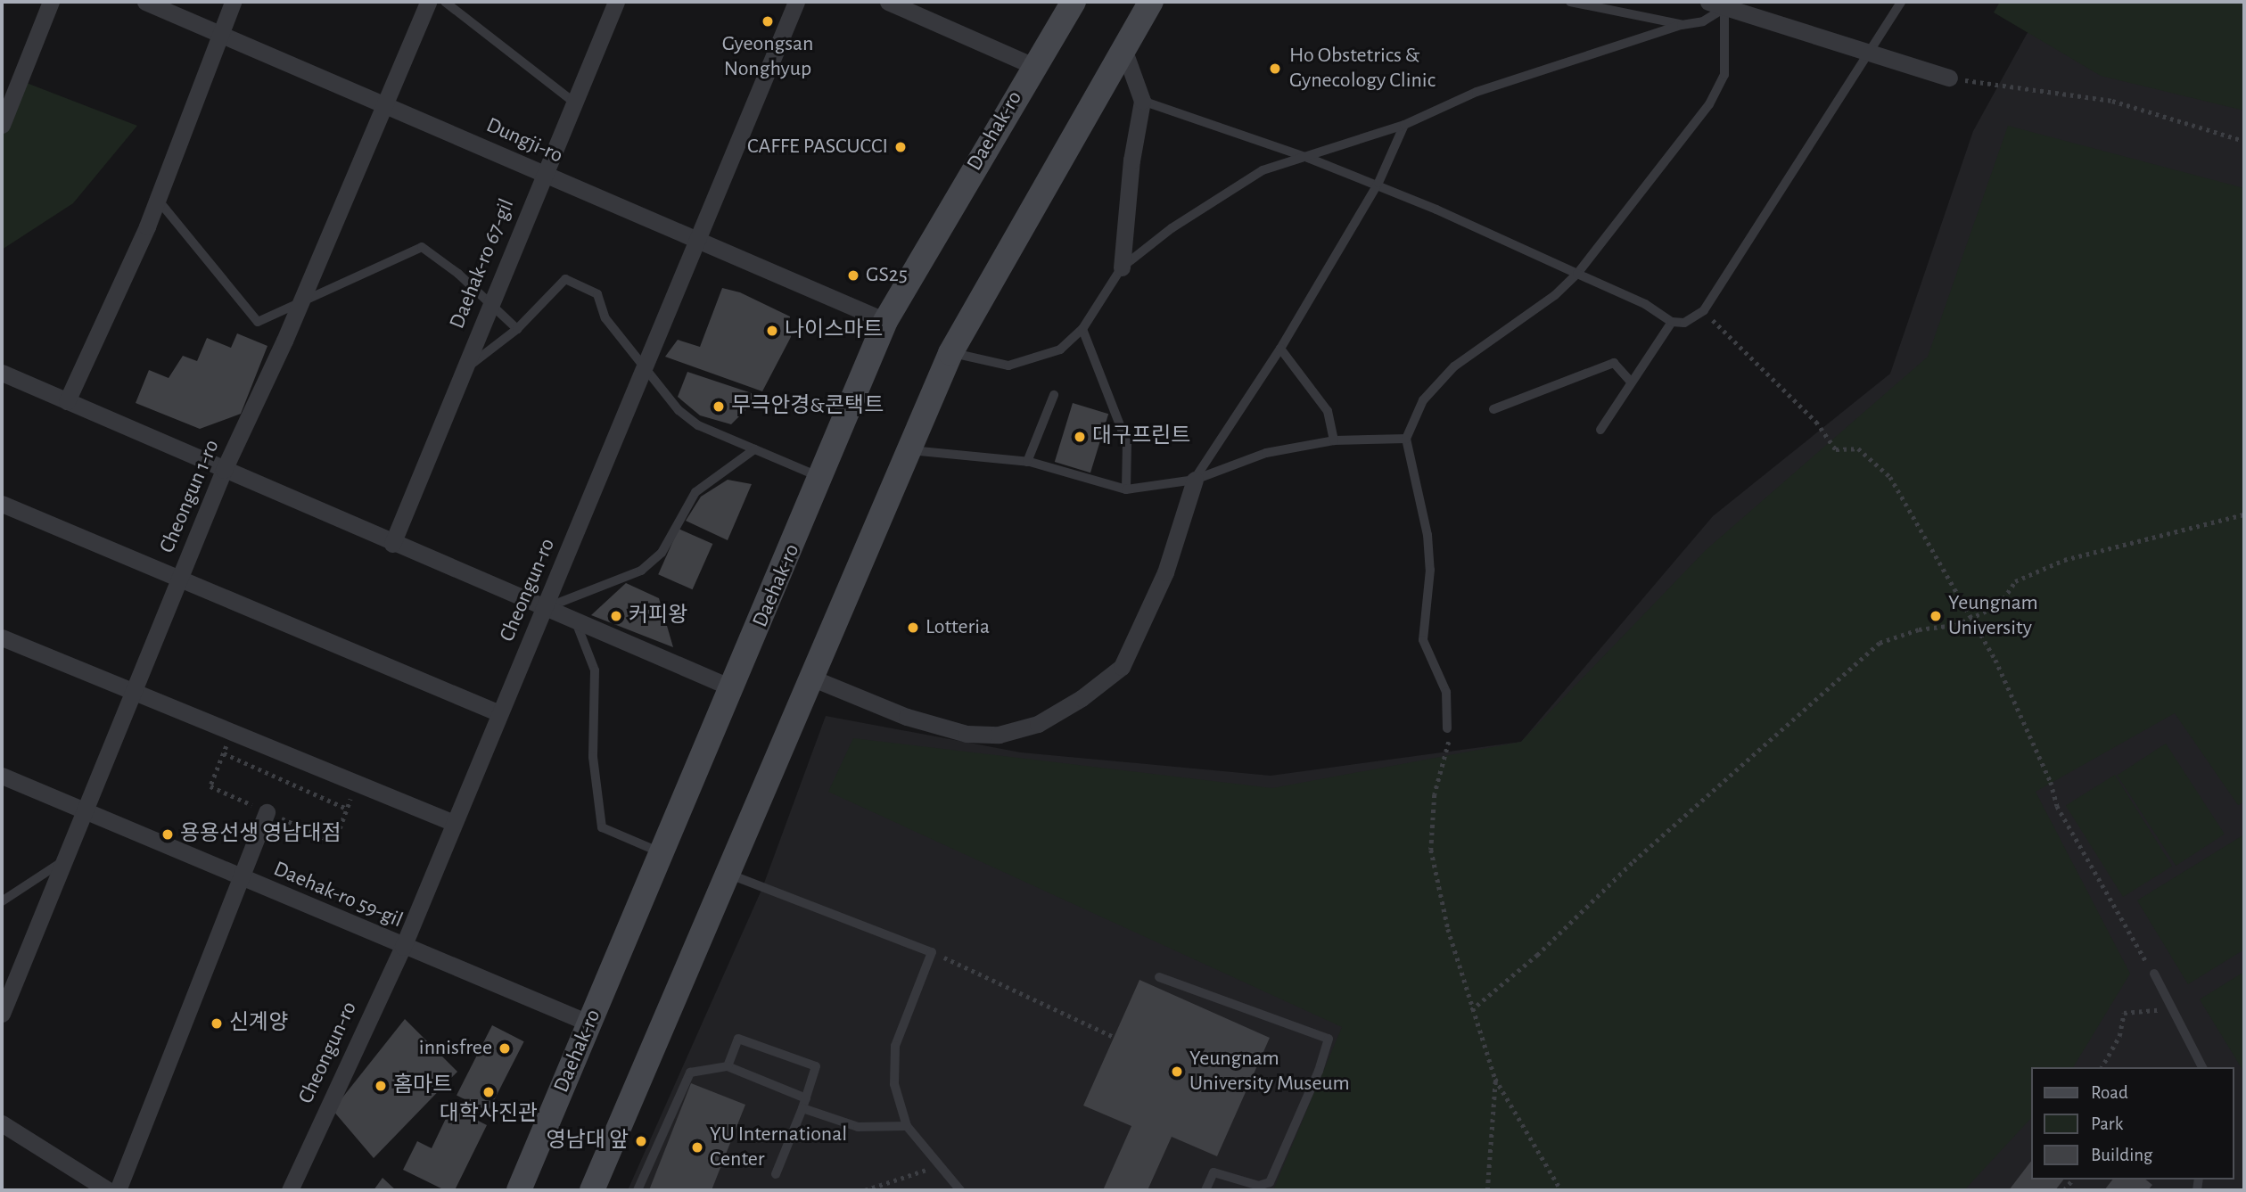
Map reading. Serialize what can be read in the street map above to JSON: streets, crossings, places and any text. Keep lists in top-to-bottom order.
{
  "streets": {
    "main road": ["Daehak-ro"],
    "street": [
      "Dungji-ro",
      "Daehak-ro 67-gil",
      "Cheongun 1-ro",
      "Cheongun-ro",
      "Daehak-ro 59-gil"
    ]
  },
  "crossings": [
    ["Daehak-ro", "Dungji-ro"],
    ["Daehak-ro", "Daehak-ro 59-gil"],
    ["Dungji-ro", "Daehak-ro 67-gil"],
    ["Dungji-ro", "Cheongun 1-ro"],
    ["Dungji-ro", "Cheongun-ro"],
    ["Cheongun 1-ro", "Daehak-ro 59-gil"],
    ["Cheongun-ro", "Daehak-ro 59-gil"]
  ],
  "places": [
    "Gyeongsan Nonghyup",
    "Ho Obstetrics & Gynecology Clinic",
    "CAFFE PASCUCCI",
    "GS25",
    "나이스마트",
    "무극안경&콘택트",
    "대구프린트",
    "커피왕",
    "Yeungnam University",
    "Lotteria",
    "용용선생 영남대점",
    "신계양",
    "innisfree",
    "Yeungnam University Museum",
    "홈마트",
    "대학사진관",
    "영남대 앞",
    "YU International Center"
  ],
  "legend": ["Road", "Park", "Building"]
}
